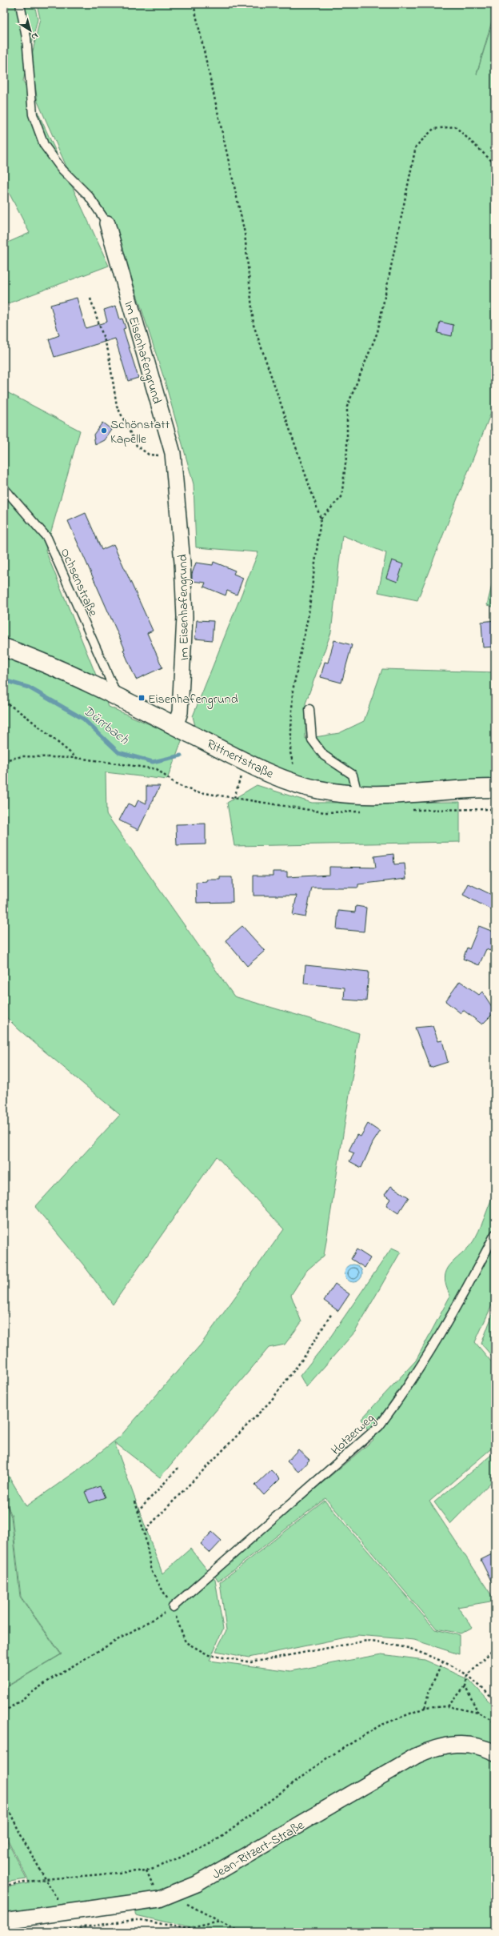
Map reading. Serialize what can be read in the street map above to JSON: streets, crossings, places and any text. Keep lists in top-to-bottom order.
{
  "streets": {
    "street": ["Im Eisenhafengrund", "Rittnertstraße", "Jean-Ritzert-Straße"],
    "lane": ["Ochsenstraße", "Hotzerweg"]
  },
  "crossings": [
    ["Im Eisenhafengrund", "Rittnertstraße"],
    ["Ochsenstraße", "Rittnertstraße"]
  ],
  "water": ["Dürrbach"],
  "places": {
    "other": ["Schönstatt Kapelle"],
    "transit": ["Eisenhafengrund"]
  },
  "north": "bottom right"
}
